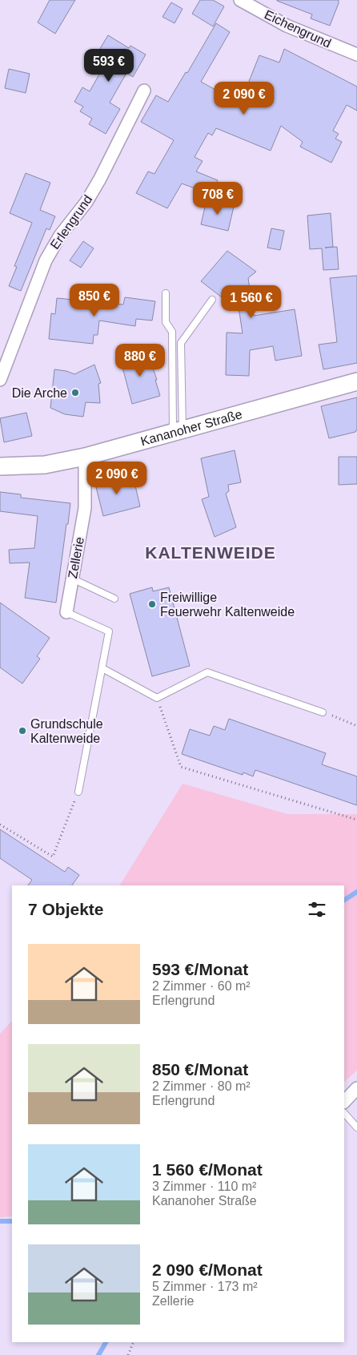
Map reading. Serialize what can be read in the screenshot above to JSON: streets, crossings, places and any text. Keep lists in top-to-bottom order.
{
  "streets": {
    "street": [
      "Eichengrund",
      "Erlengrund",
      "Kananoher Straße",
      "Zellerie"
    ]
  },
  "crossings": [
    ["Kananoher Straße", "Zellerie"]
  ],
  "districts": ["KALTENWEIDE"],
  "places": ["Die Arche", "Freiwillige Feuerwehr Kaltenweide", "Grundschule Kaltenweide"],
  "page": {
    "price": [
      "593 €",
      "2 090 €",
      "708 €",
      "850 €",
      "1 560 €",
      "880 €",
      "2 090 €"
    ],
    "heading": "7 Objekte",
    "list": [
      {
        "name": "593 €/Monat",
        "note": "2 Zimmer · 60 m² · Erlengrund"
      },
      {
        "name": "850 €/Monat",
        "note": "2 Zimmer · 80 m² · Erlengrund"
      },
      {
        "name": "1 560 €/Monat",
        "note": "3 Zimmer · 110 m² · Kananoher Straße"
      },
      {
        "name": "2 090 €/Monat",
        "note": "5 Zimmer · 173 m² · Zellerie"
      }
    ]
  }
}
